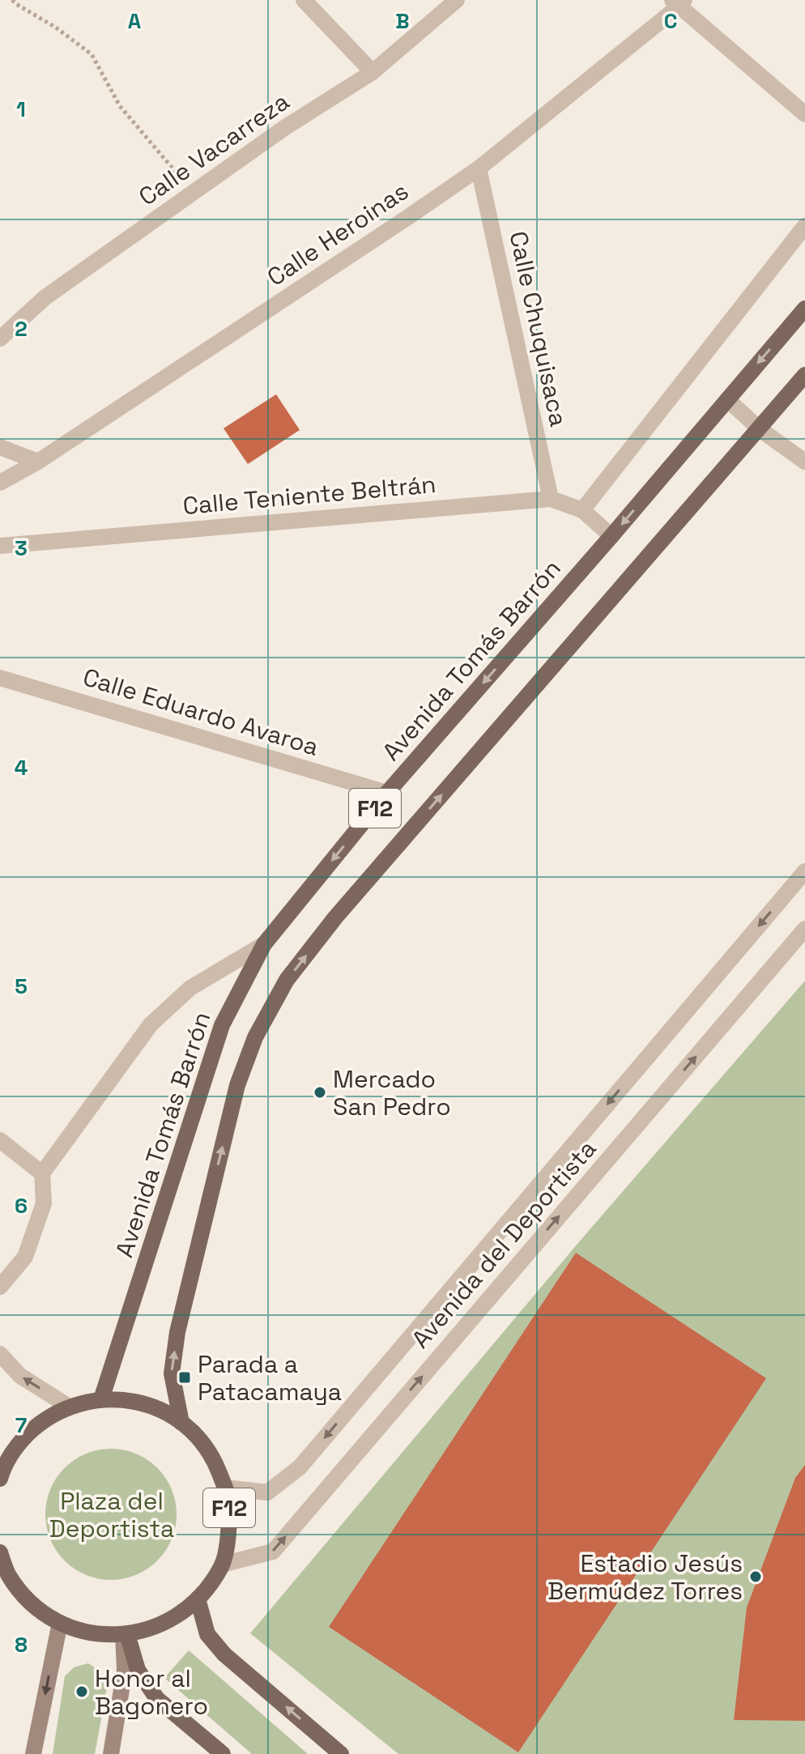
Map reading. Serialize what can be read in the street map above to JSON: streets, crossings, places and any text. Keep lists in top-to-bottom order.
{
  "streets": {
    "main road": ["Avenida Tomás Barrón", "F12"],
    "street": [
      "Calle Vacarreza",
      "Calle Heroinas",
      "Calle Chuquisaca",
      "Calle Teniente Beltrán",
      "Calle Eduardo Avaroa",
      "Avenida del Deportista"
    ]
  },
  "crossings": [
    ["Calle Heroinas", "Calle Chuquisaca"],
    ["Calle Chuquisaca", "Calle Teniente Beltrán"],
    ["Calle Teniente Beltrán", "Avenida Tomás Barrón"],
    ["Avenida Tomás Barrón", "Calle Eduardo Avaroa"],
    ["Avenida Tomás Barrón", "F12"],
    ["F12", "Avenida del Deportista"]
  ],
  "parks": ["Plaza del Deportista"],
  "places": {
    "other": ["Mercado San Pedro", "Estadio Jesús Bermúdez Torres", "Honor al Bagonero"],
    "transit": ["Parada a Patacamaya"]
  },
  "grid": {
    "columns": ["A", "B", "C"],
    "rows": [
      "1",
      "2",
      "3",
      "4",
      "5",
      "6",
      "7",
      "8"
    ]
  }
}
